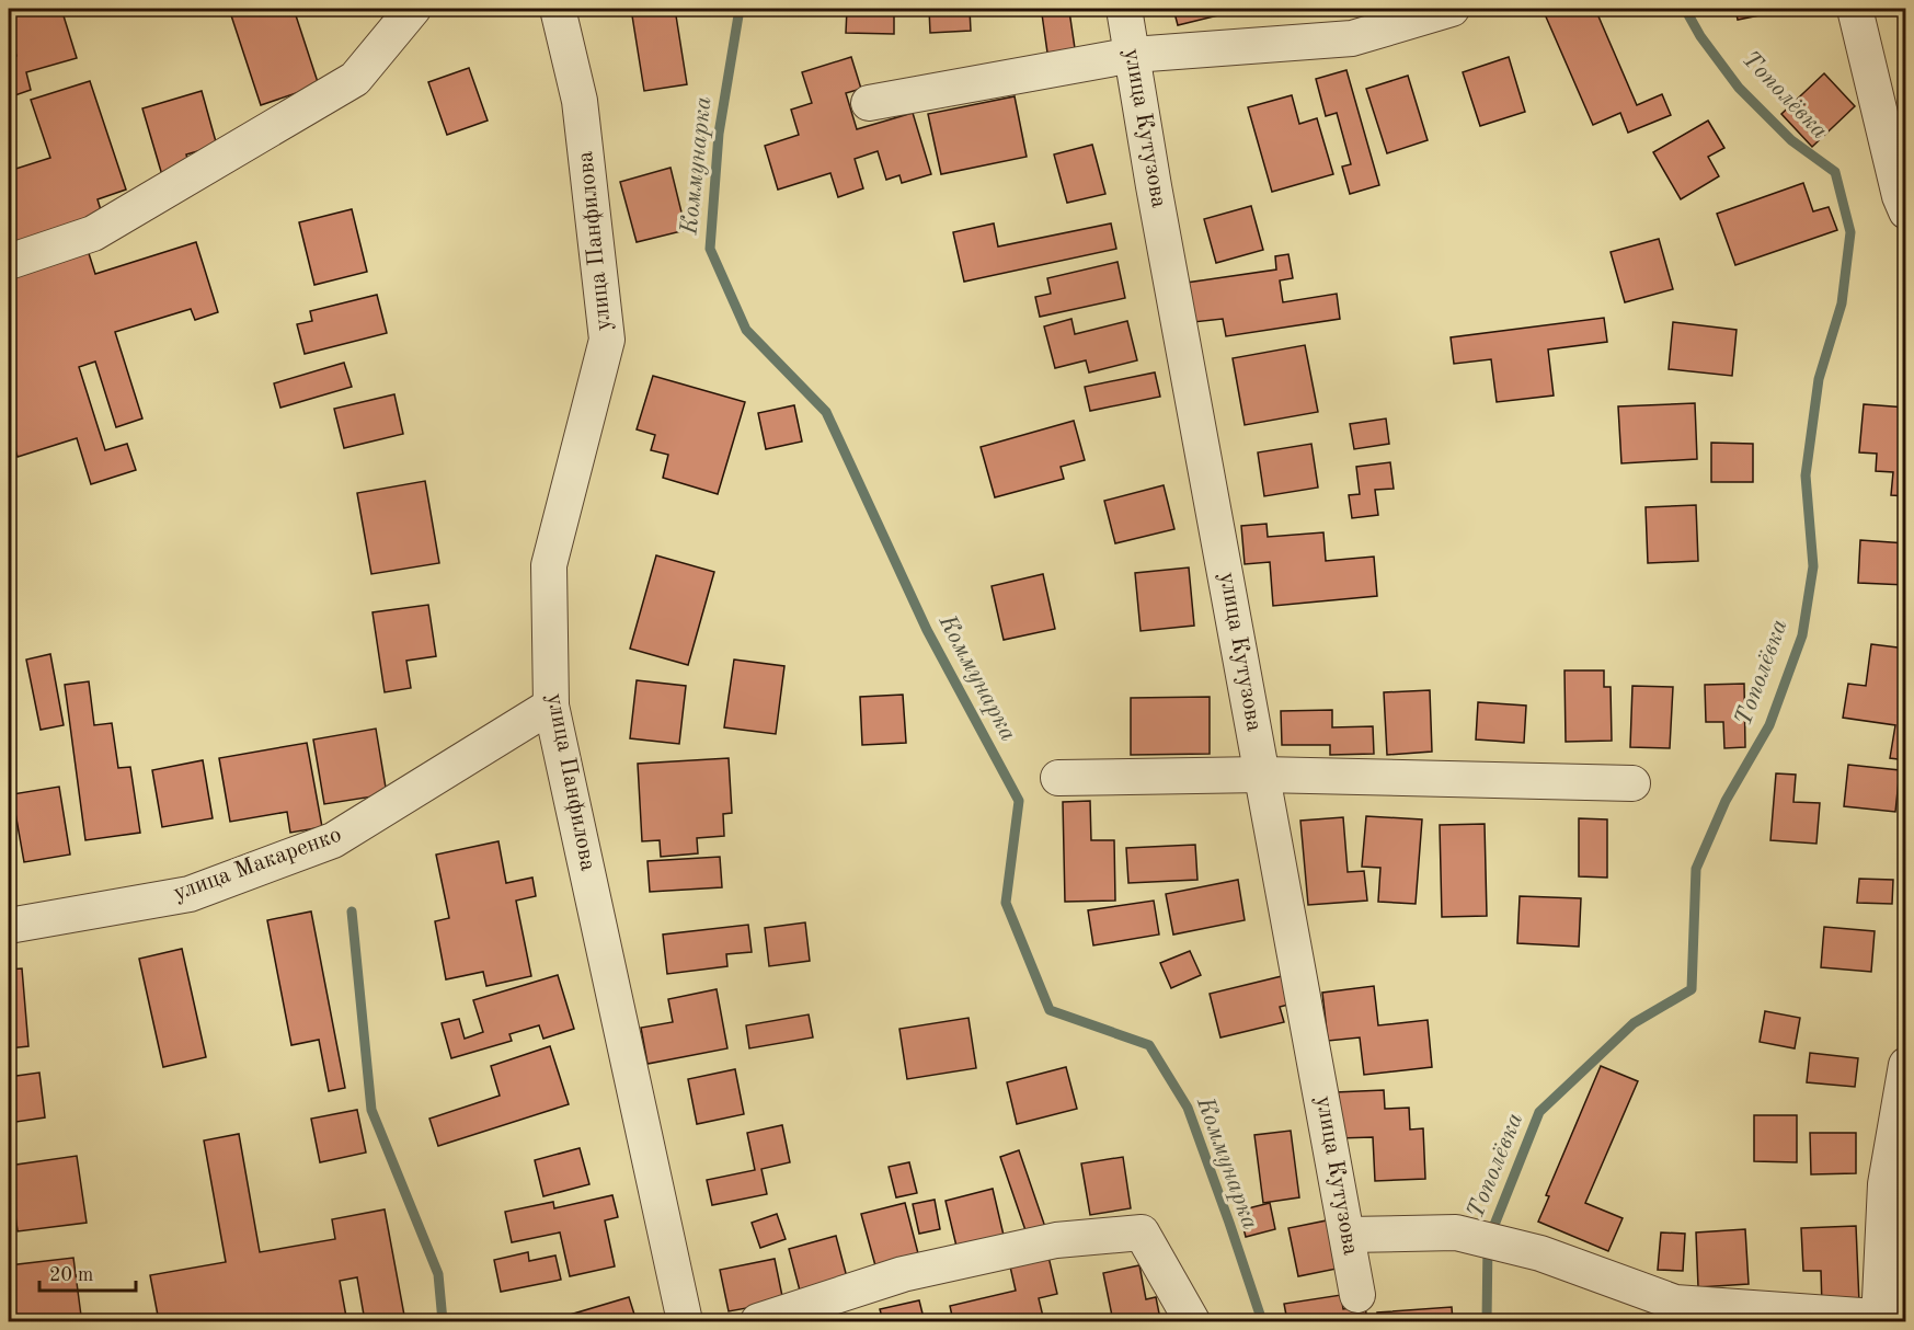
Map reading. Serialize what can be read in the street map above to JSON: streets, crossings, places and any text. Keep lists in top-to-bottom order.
{
  "streets": {
    "street": ["улица Кутузова", "улица Панфилова", "улица Макаренко"]
  },
  "crossings": [
    ["улица Панфилова", "улица Макаренко"]
  ],
  "water": ["Тополёвка", "Коммунарка"],
  "scale_bar": "20 m"
}
